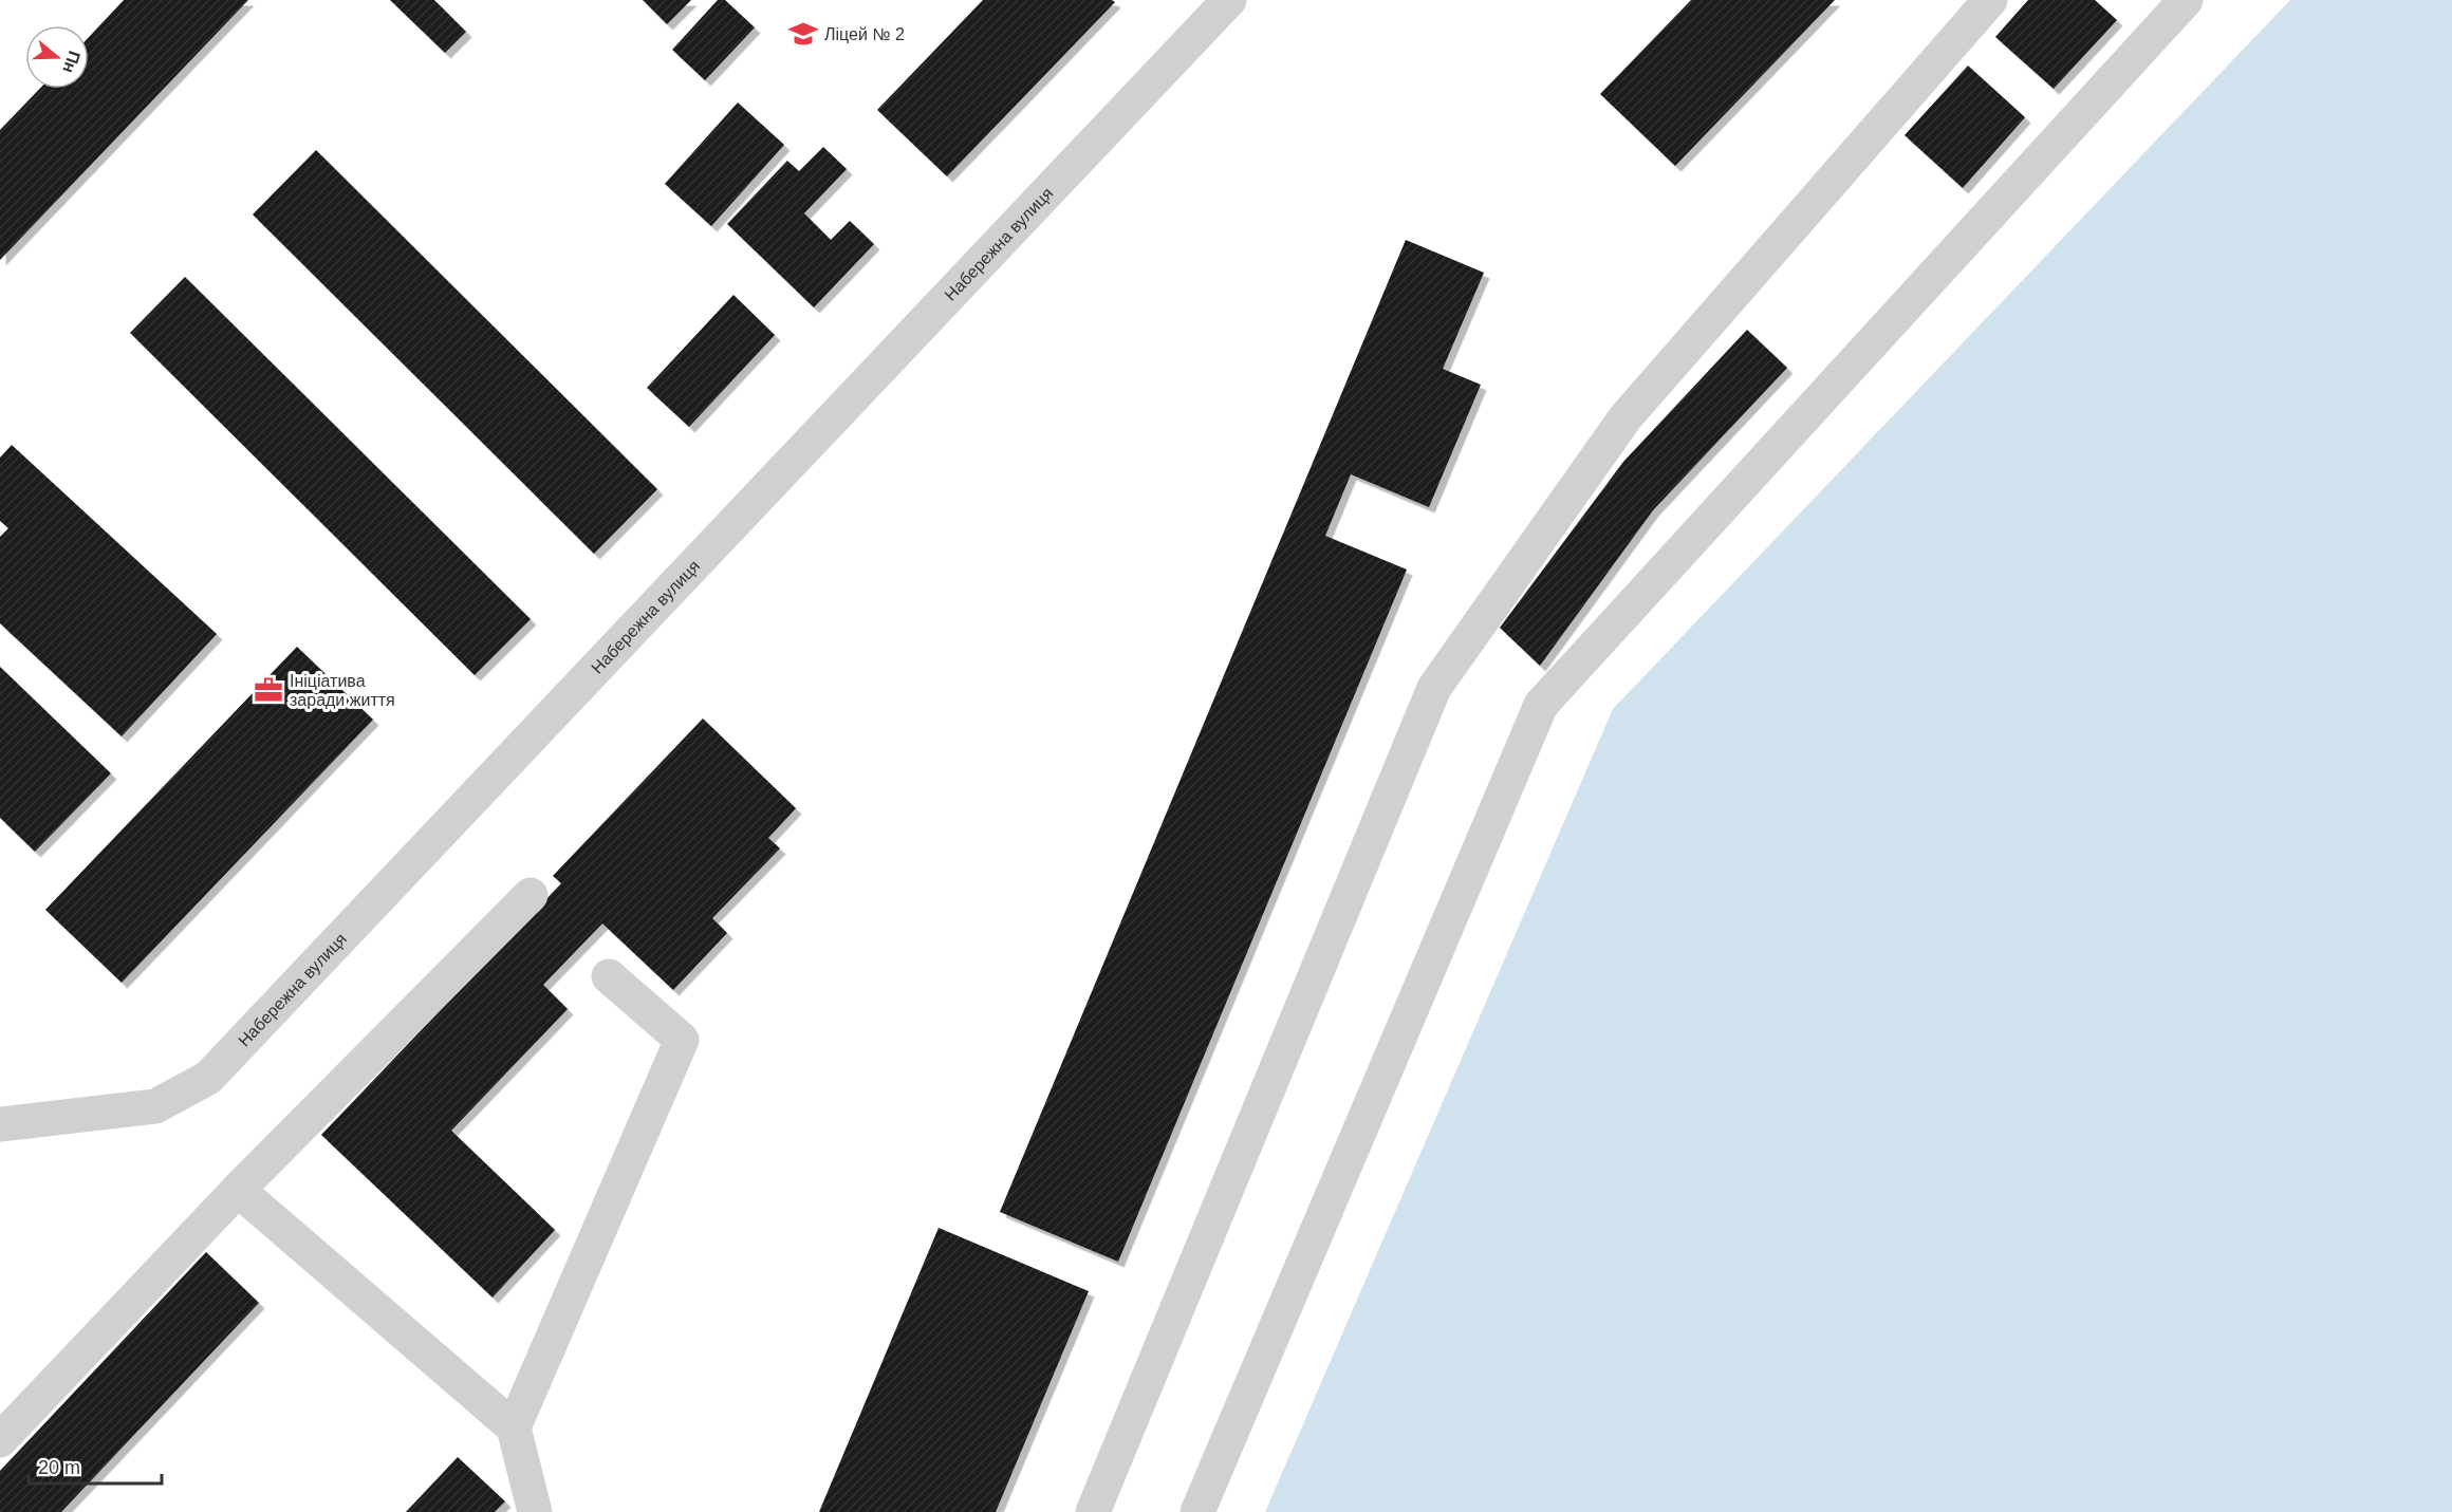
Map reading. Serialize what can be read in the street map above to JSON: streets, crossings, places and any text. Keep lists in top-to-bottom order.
{
  "streets": {
    "street": ["Набережна вулиця"]
  },
  "places": {
    "school or university": ["Ліцей № 2"],
    "office": ["Ініціатива заради життя"]
  },
  "scale_bar": "20 m",
  "north": "right"
}
